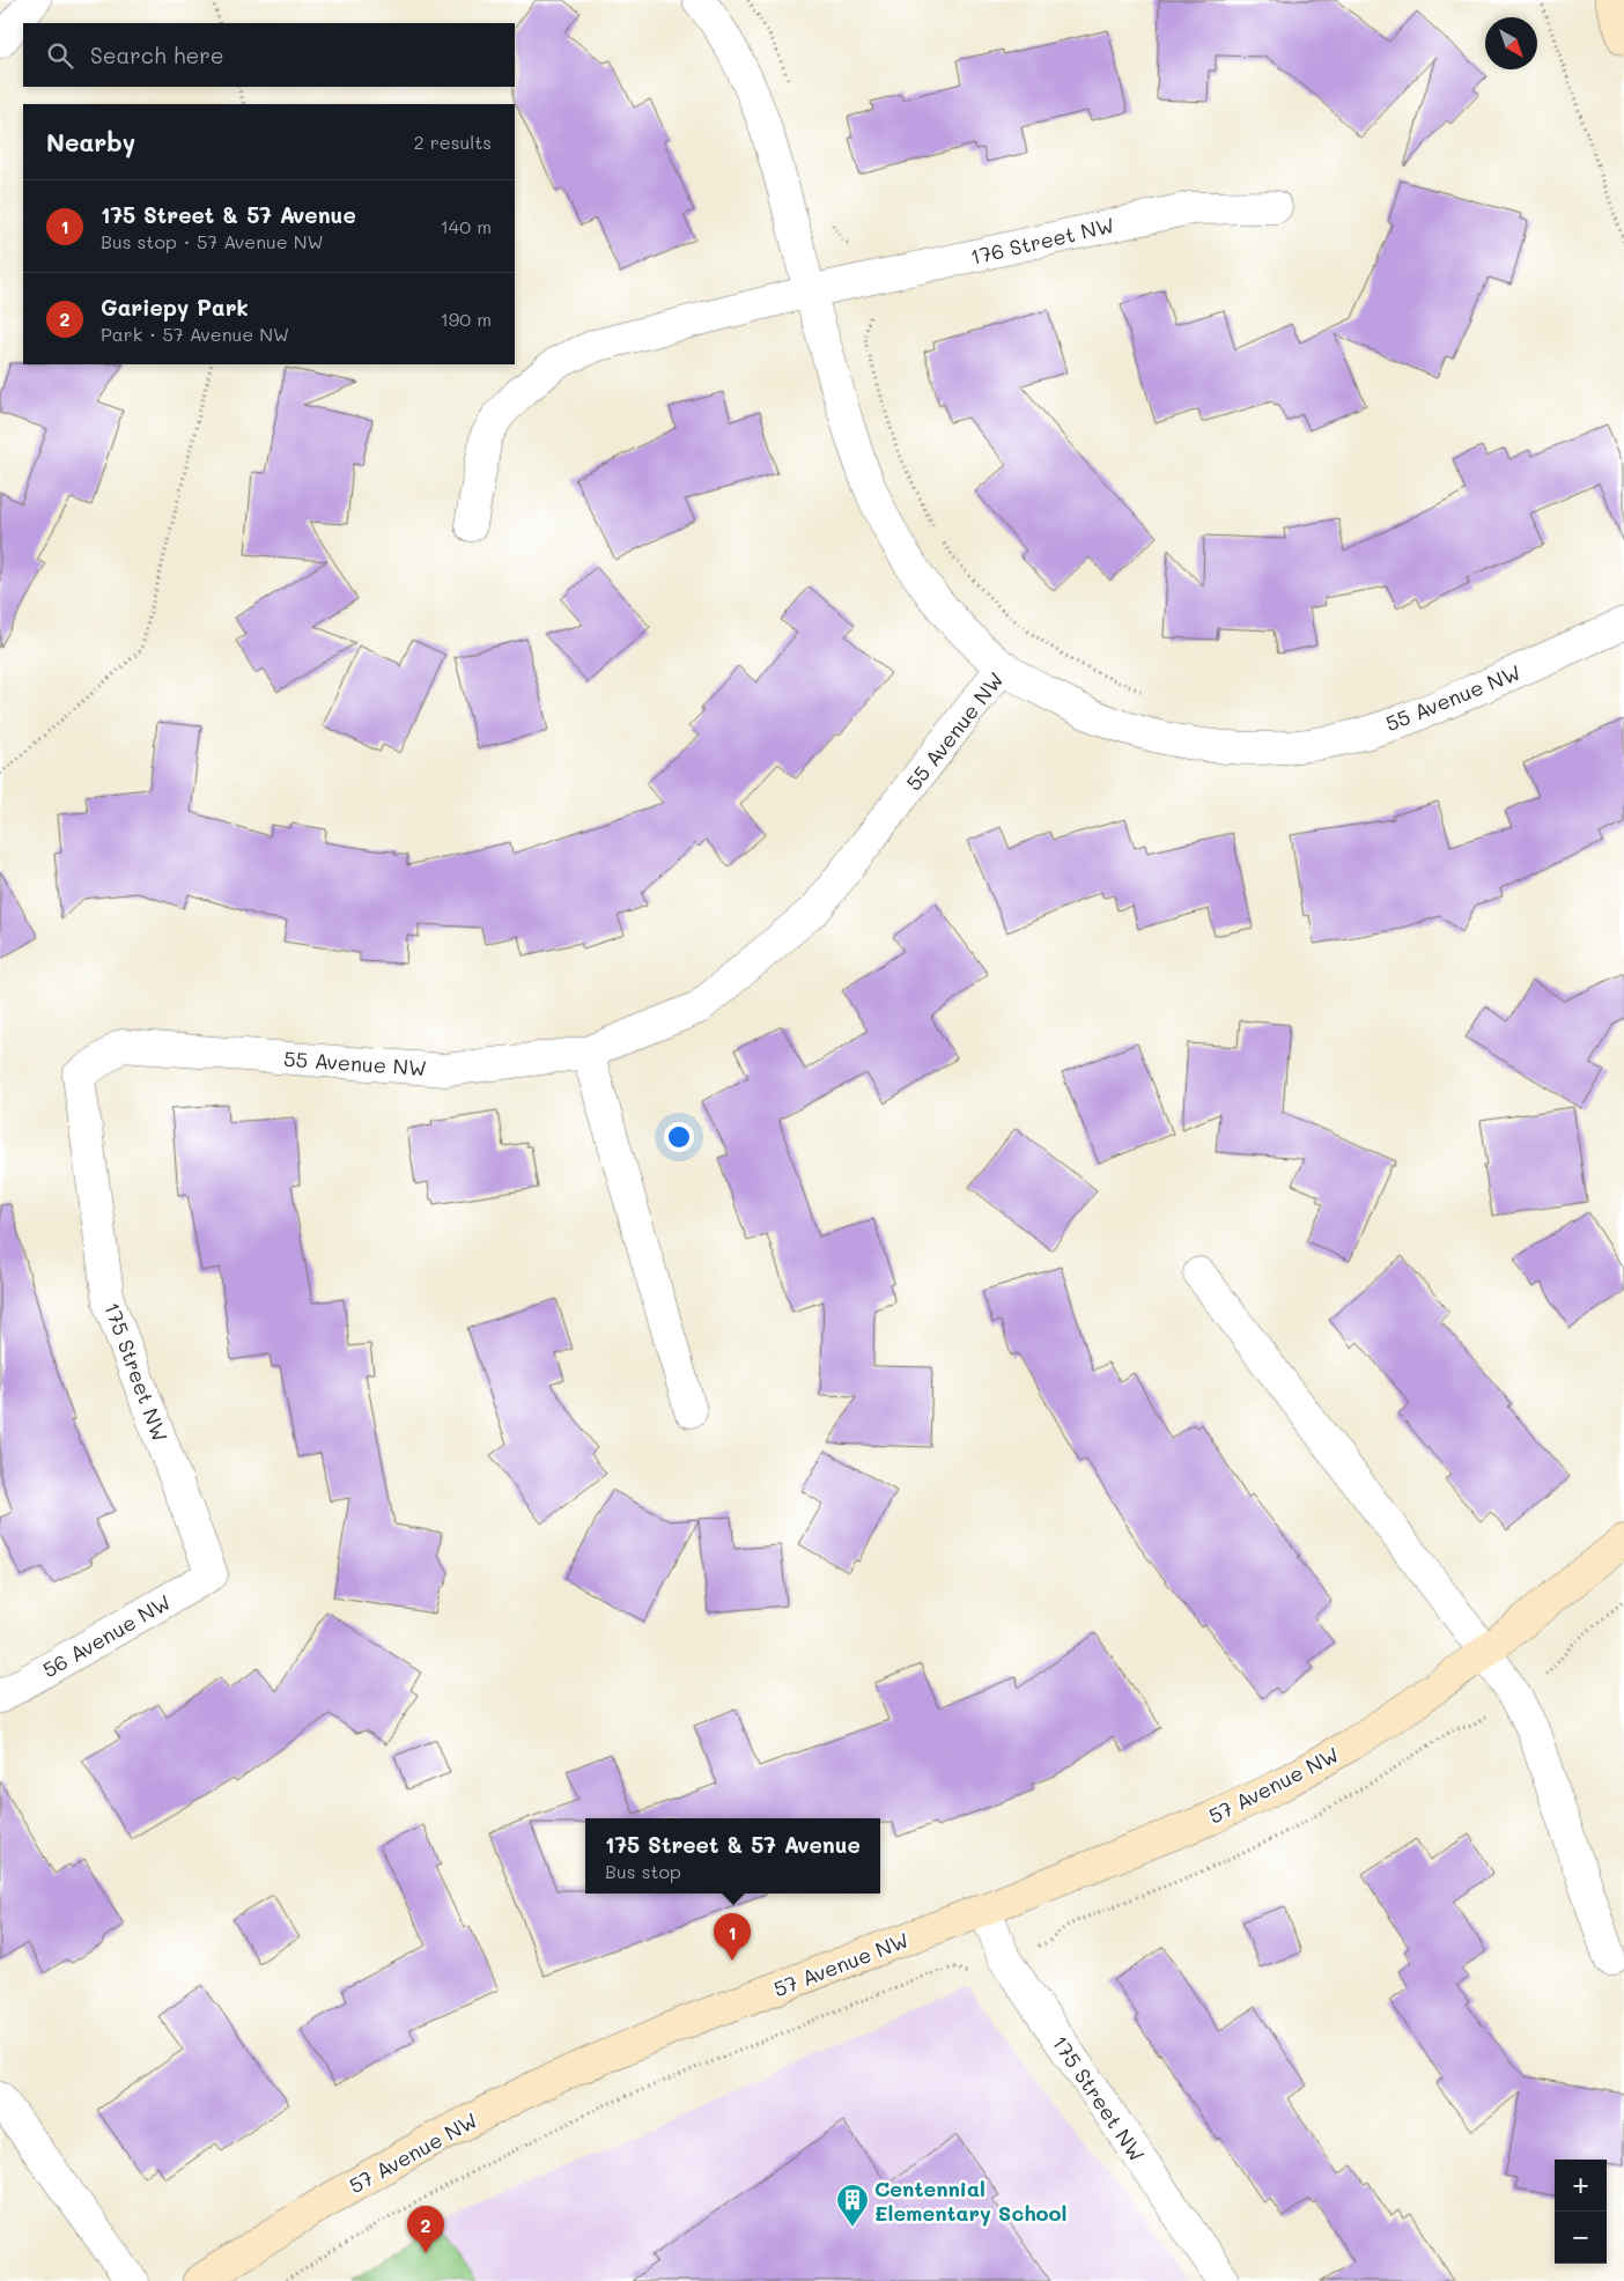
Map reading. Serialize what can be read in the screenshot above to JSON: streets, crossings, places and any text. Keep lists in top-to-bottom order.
{
  "streets": {
    "street": [
      "176 Street NW",
      "55 Avenue NW",
      "175 Street NW",
      "56 Avenue NW",
      "57 Avenue NW"
    ]
  },
  "crossings": [
    ["55 Avenue NW", "175 Street NW"],
    ["175 Street NW", "56 Avenue NW"],
    ["175 Street NW", "57 Avenue NW"]
  ],
  "places": {
    "building": ["Centennial Elementary School"]
  },
  "north": "bottom right",
  "page": {
    "search": "Search here",
    "heading": ["Nearby", "2 results"],
    "list": [
      {
        "mark": "1",
        "name": "175 Street & 57 Avenue",
        "note": "Bus stop · 57 Avenue NW",
        "value": "140 m"
      },
      {
        "mark": "2",
        "name": "Gariepy Park",
        "note": "Park · 57 Avenue NW",
        "value": "190 m"
      }
    ],
    "popup": ["175 Street & 57 Avenue", "Bus stop"],
    "pins": ["1", "2"],
    "map_buttons": ["+", "−"]
  }
}
